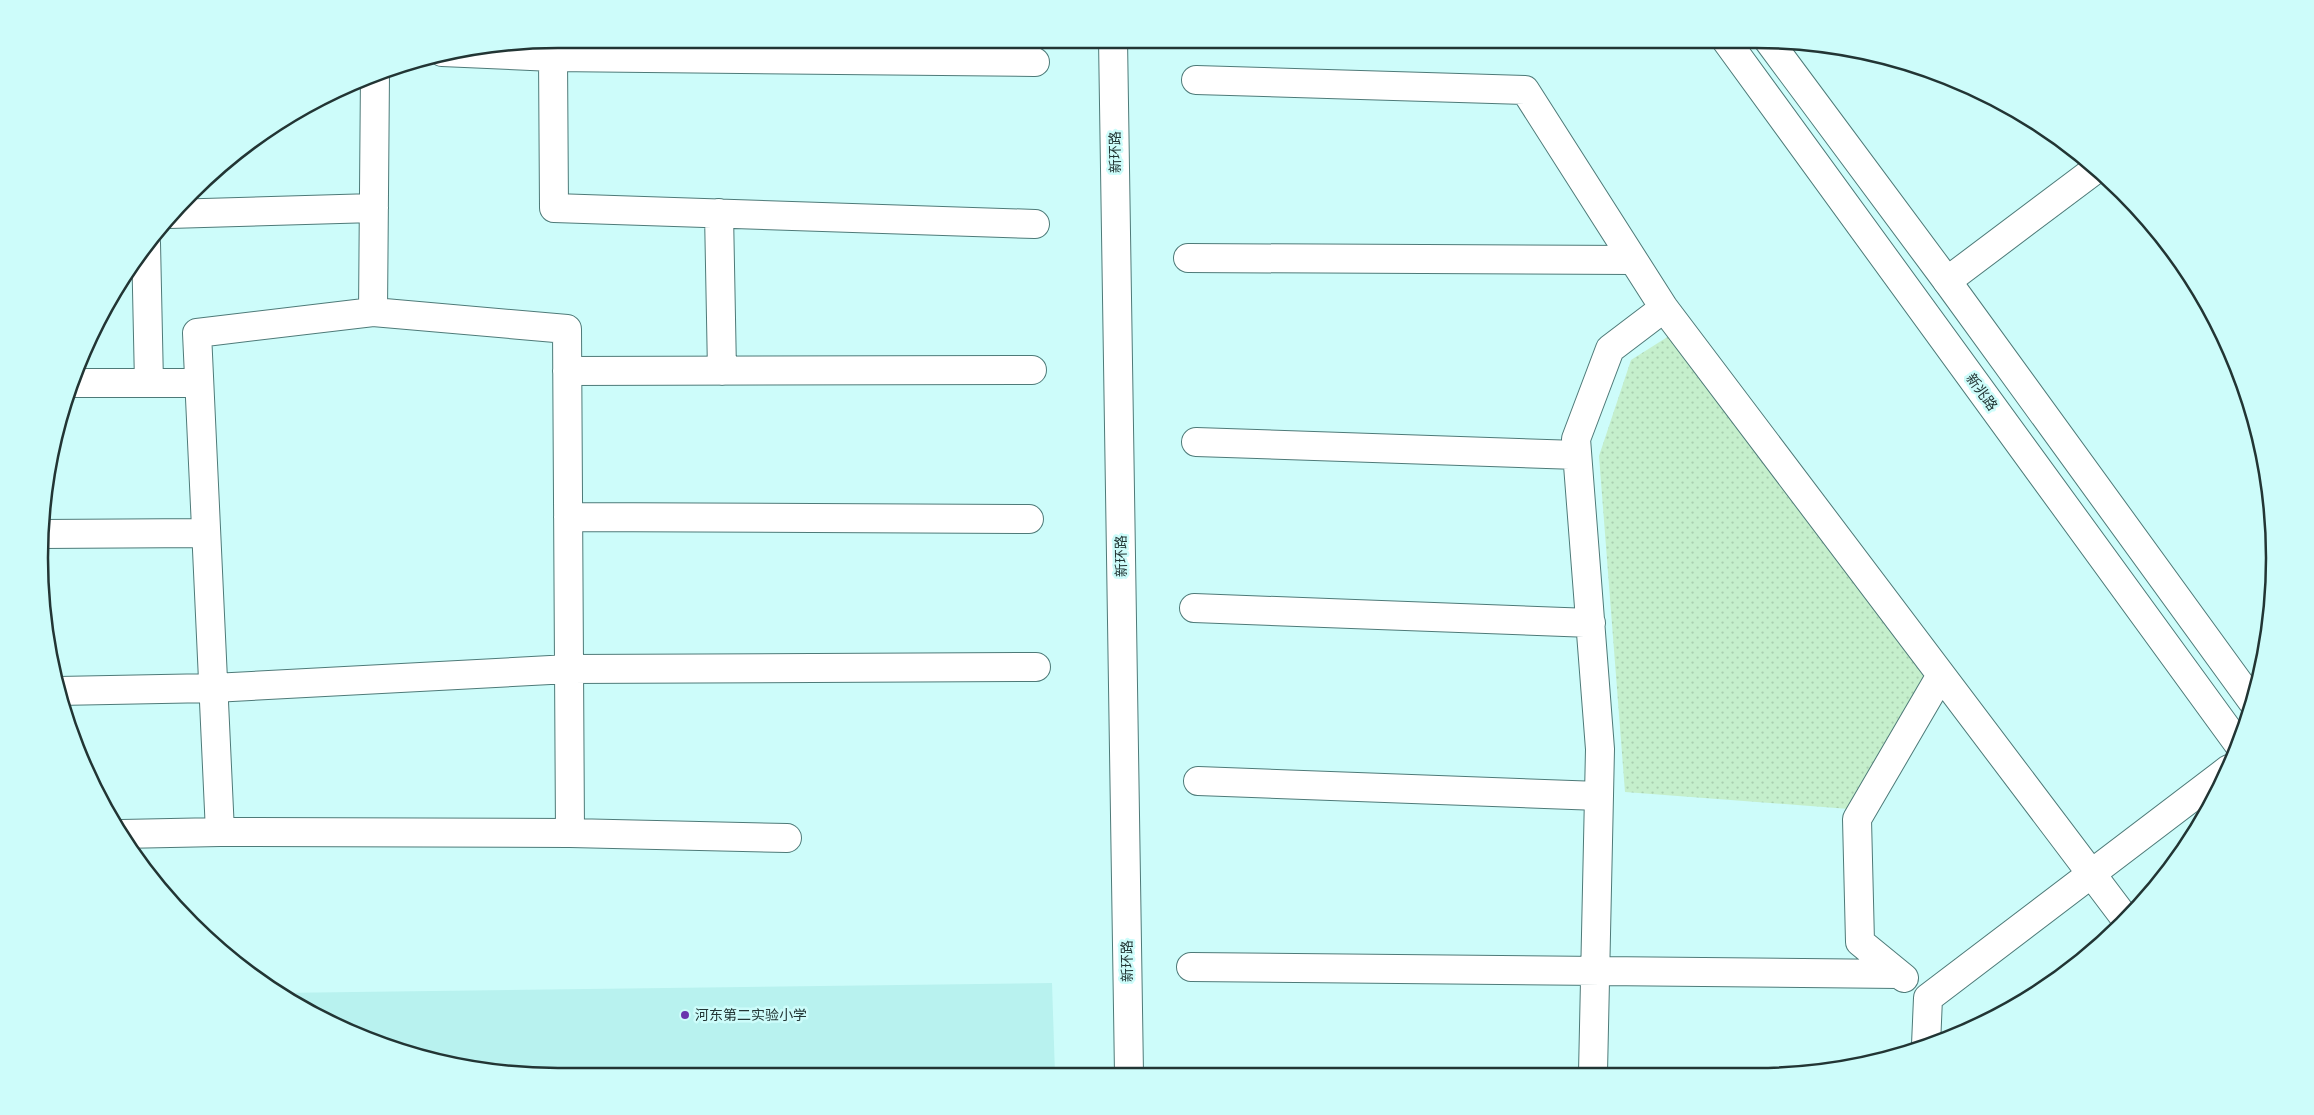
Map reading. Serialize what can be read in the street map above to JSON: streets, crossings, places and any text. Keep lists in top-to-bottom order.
{
  "streets": {
    "street": ["新环路", "新兆路"]
  },
  "places": ["河东第二实验小学"]
}
